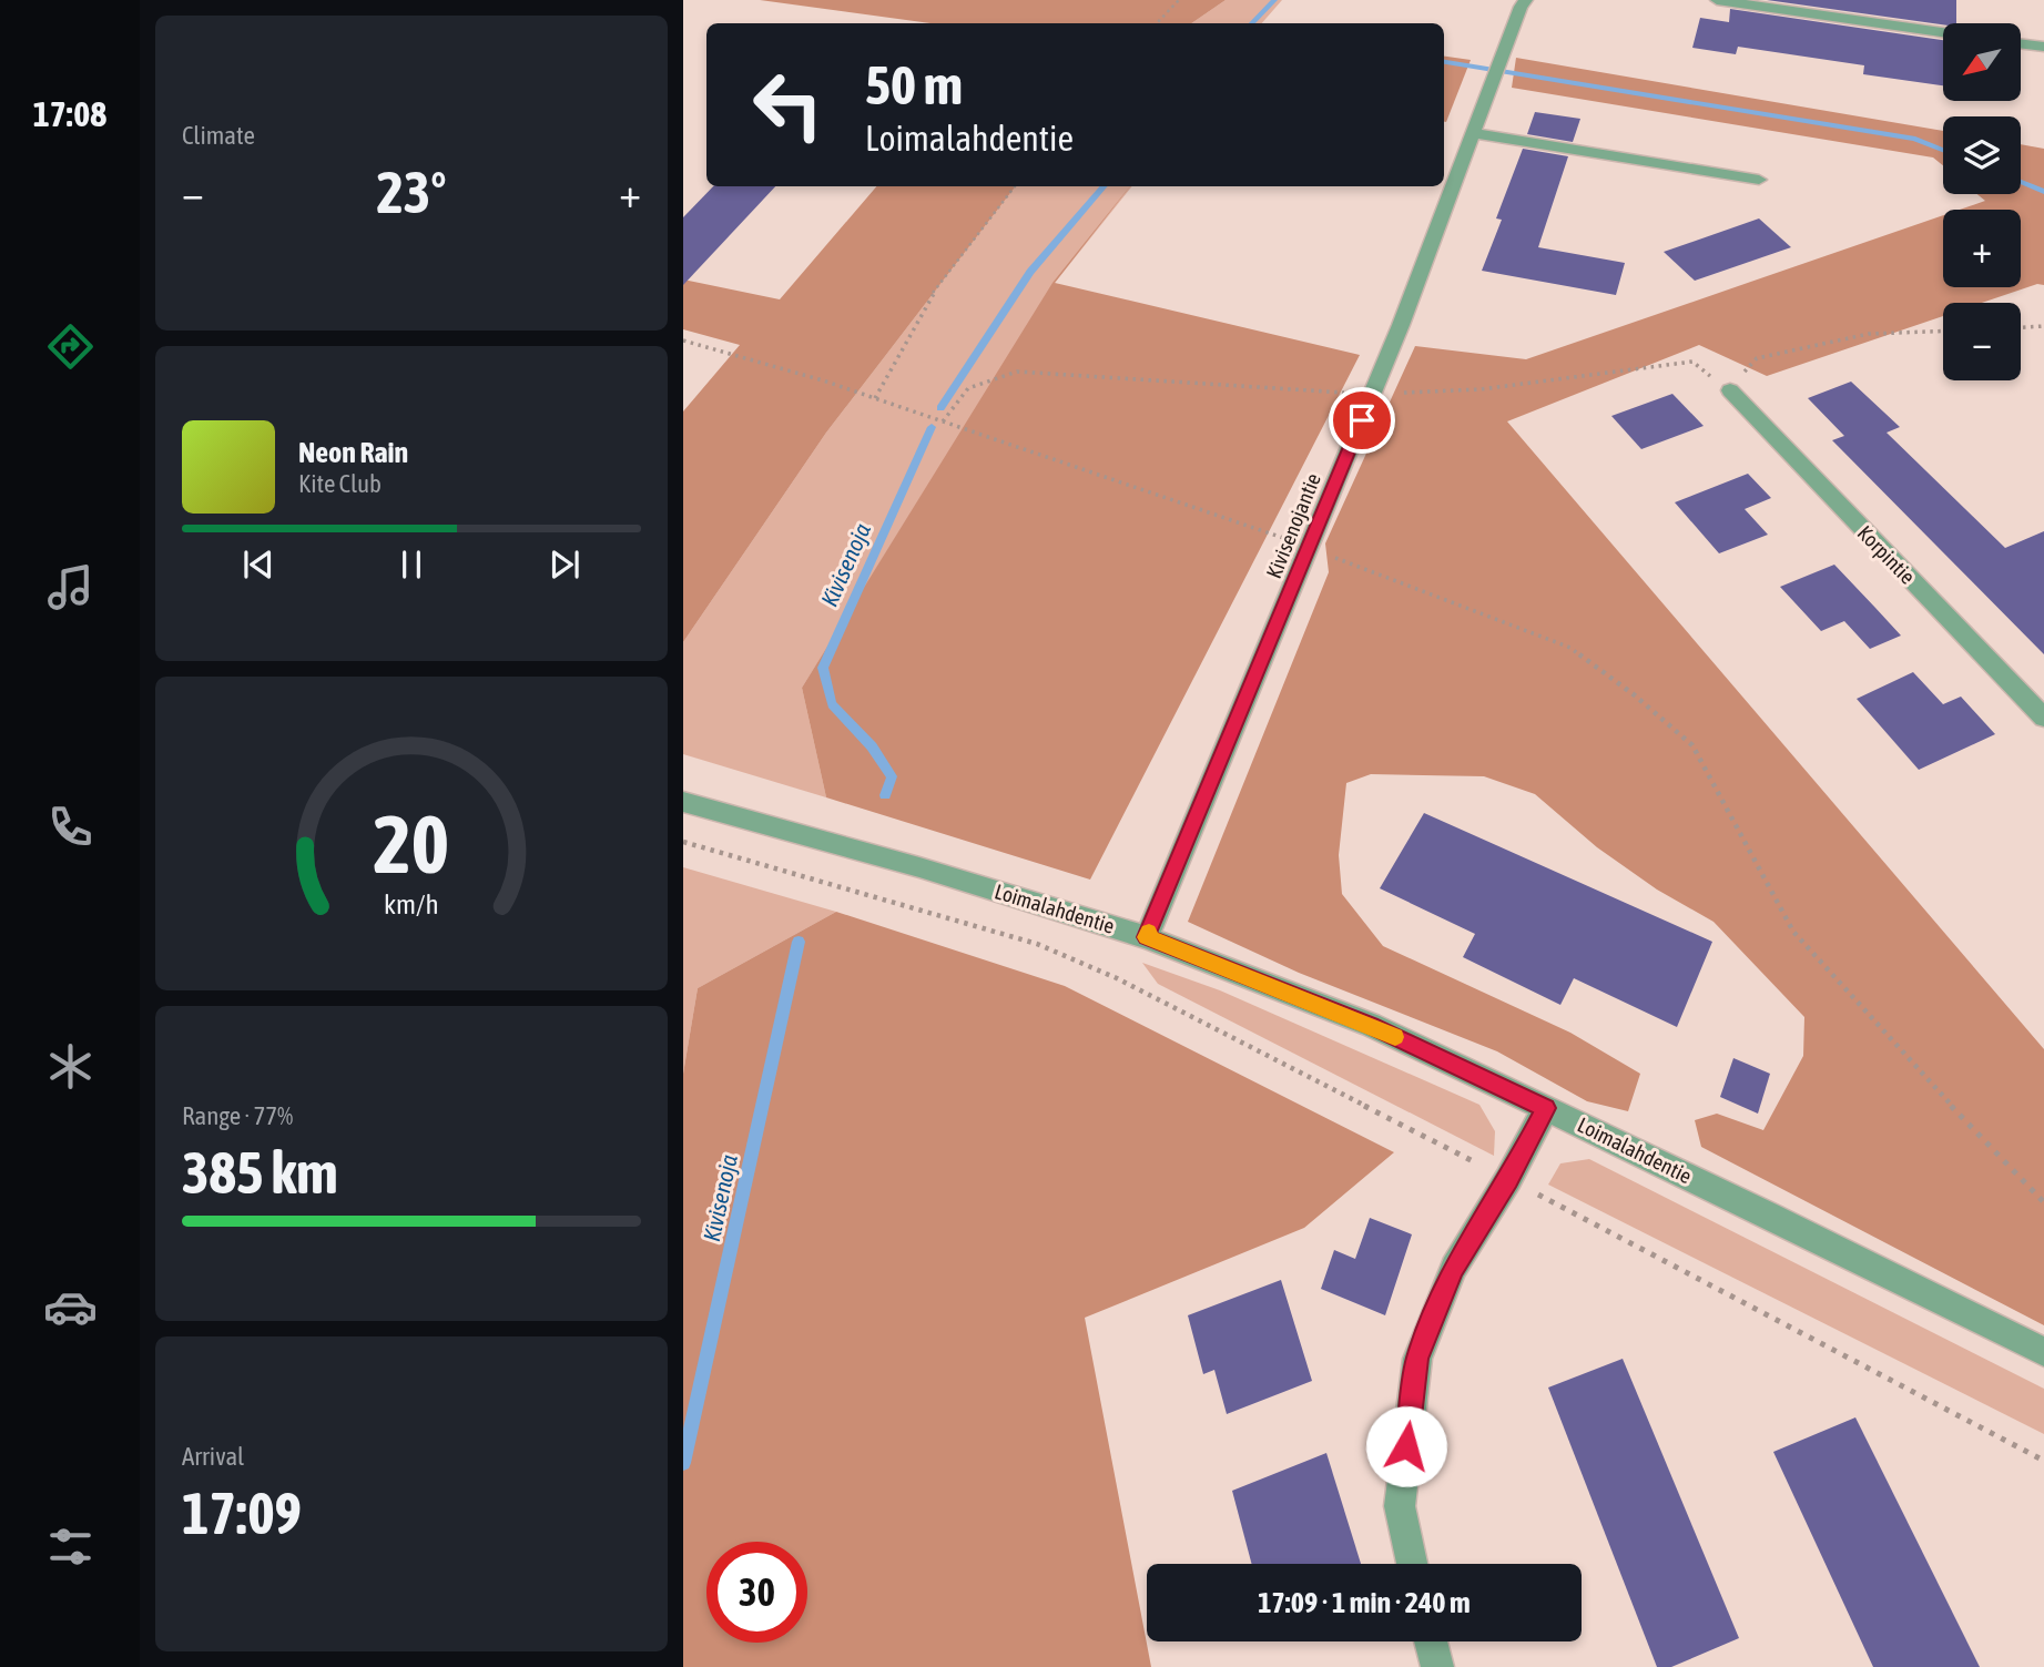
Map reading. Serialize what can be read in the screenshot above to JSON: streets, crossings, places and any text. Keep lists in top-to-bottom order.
{
  "streets": {
    "street": ["Kivisenojantie", "Korpintie", "Loimalahdentie"]
  },
  "crossings": [
    ["Kivisenojantie", "Loimalahdentie"]
  ],
  "water": ["Kivisenoja"],
  "north": "bottom left",
  "page": {
    "tabs": "17:08",
    "tile": [
      "Climate",
      ["Range · 77%", "385 km"],
      ["Arrival", "17:09"]
    ],
    "map_buttons": ["+", "−"],
    "turn": ["50 m", "Loimalahdentie"],
    "heat": ["−", "23°", "+"],
    "song": ["Neon Rain", "Kite Club"],
    "limit": "30",
    "trip": "17:09 · 1 min · 240 m",
    "gauge": ["20", "km/h"]
  }
}
